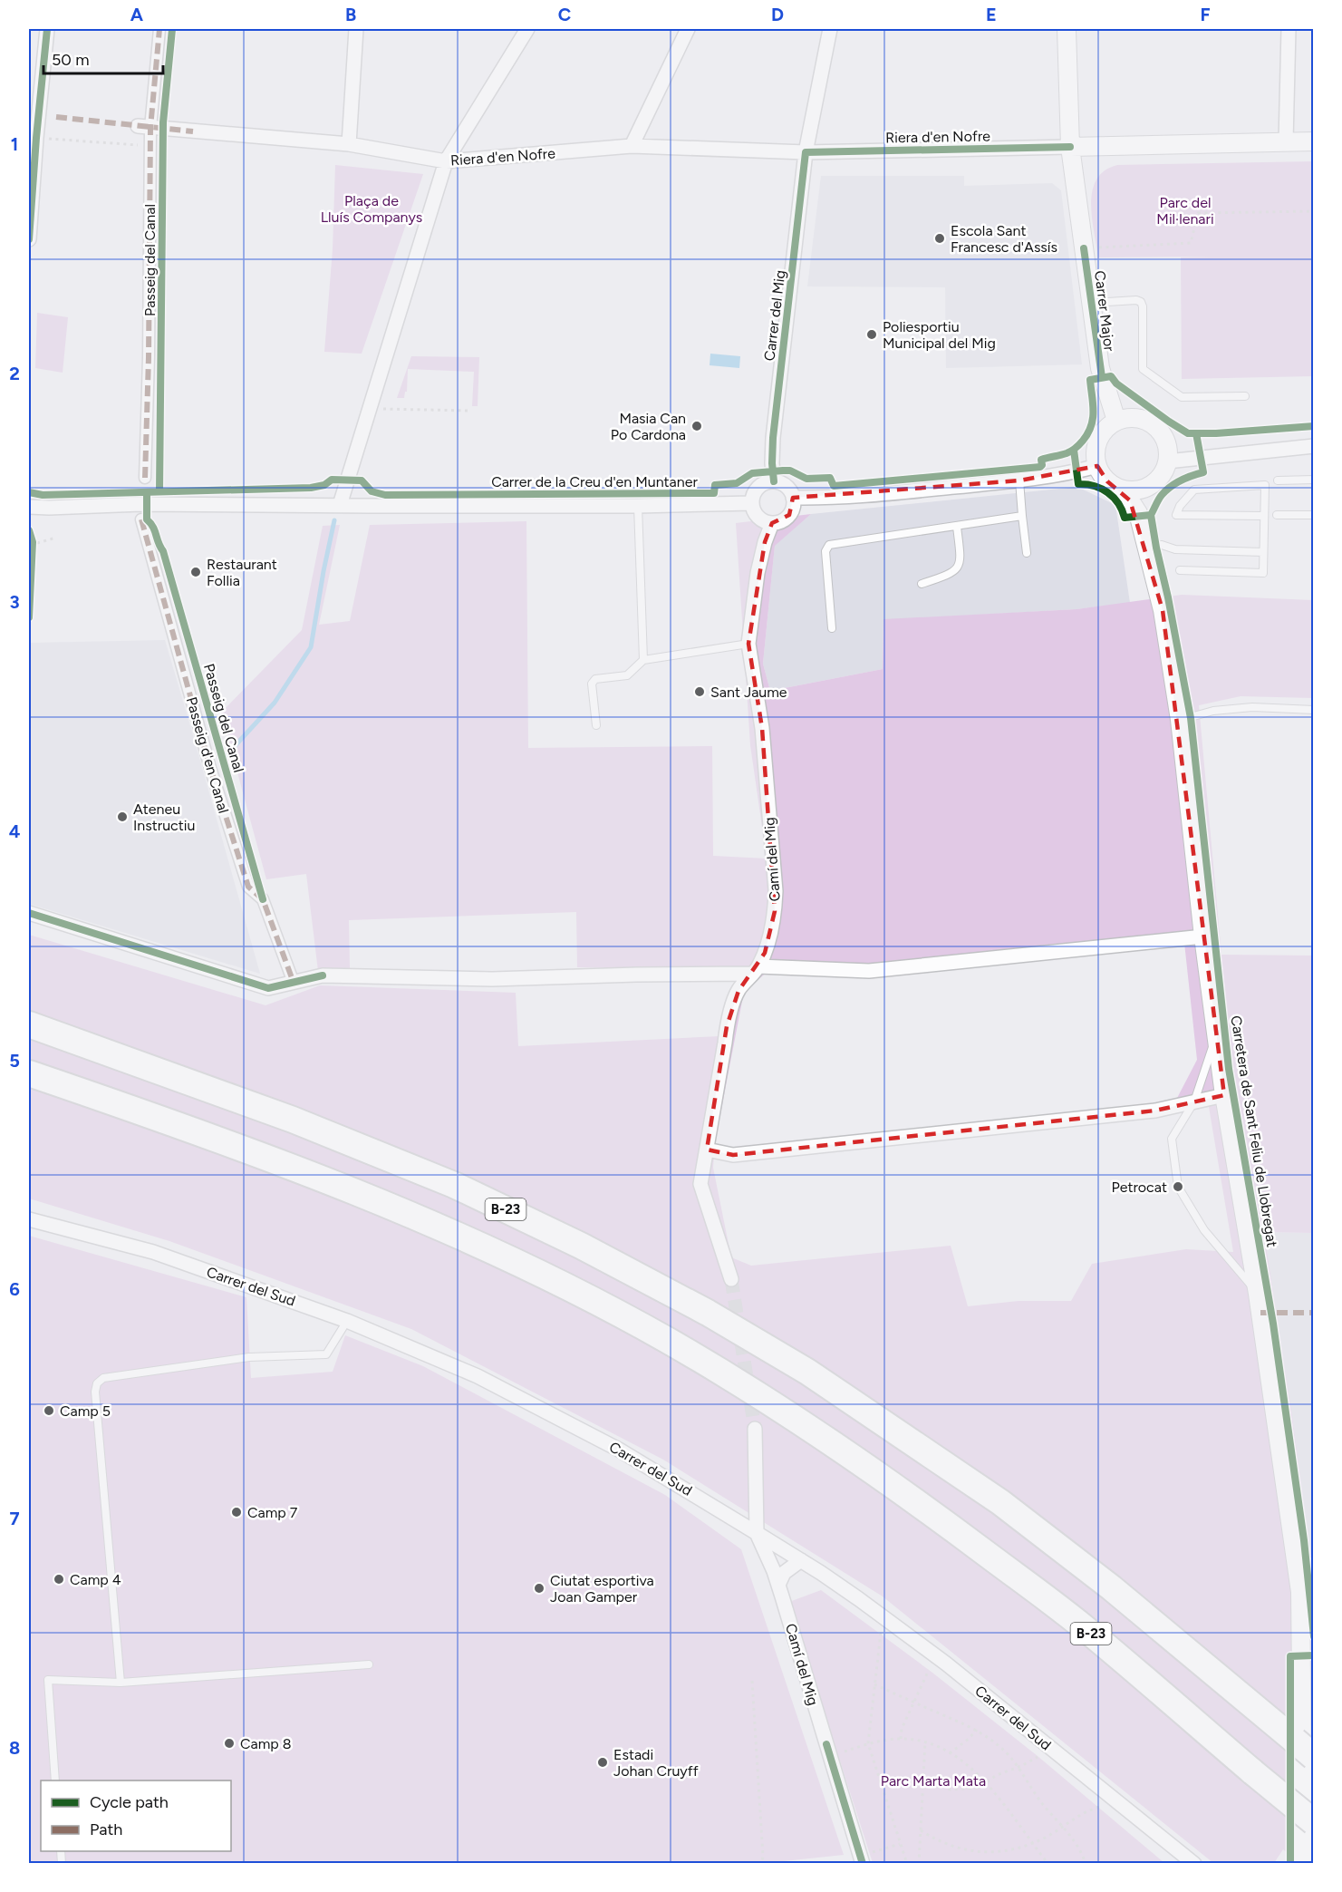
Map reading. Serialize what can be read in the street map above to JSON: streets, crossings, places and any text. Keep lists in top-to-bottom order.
{
  "streets": {
    "highway": ["B-23"],
    "street": [
      "Riera d'en Nofre",
      "Passeig del Canal",
      "Carrer Major",
      "Carrer del Mig",
      "Carrer de la Creu d'en Muntaner",
      "Passeig d'en Canal",
      "Camí del Mig",
      "Carretera de Sant Feliu de Llobregat",
      "Carrer del Sud"
    ]
  },
  "crossings": [
    ["Riera d'en Nofre", "Passeig del Canal"],
    ["Riera d'en Nofre", "Carrer Major"],
    ["Riera d'en Nofre", "Carrer del Mig"],
    ["Carrer Major", "Carretera de Sant Feliu de Llobregat"],
    ["Carrer del Mig", "Carrer de la Creu d'en Muntaner"],
    ["Carrer del Mig", "Camí del Mig"],
    ["Carrer de la Creu d'en Muntaner", "Camí del Mig"],
    ["Camí del Mig", "Carrer del Sud"]
  ],
  "parks": ["Plaça de Lluís Companys", "Parc del Mil·lenari", "Parc Marta Mata"],
  "places": [
    "Escola Sant Francesc d'Assís",
    "Poliesportiu Municipal del Mig",
    "Masia Can Po Cardona",
    "Restaurant Follia",
    "Sant Jaume",
    "Ateneu Instructiu",
    "Petrocat",
    "Camp 5",
    "Camp 7",
    "Camp 4",
    "Ciutat esportiva Joan Gamper",
    "Camp 8",
    "Estadi Johan Cruyff"
  ],
  "legend": ["Cycle path", "Path"],
  "scale_bar": "50 m",
  "grid": {
    "columns": [
      "A",
      "B",
      "C",
      "D",
      "E",
      "F"
    ],
    "rows": [
      "1",
      "2",
      "3",
      "4",
      "5",
      "6",
      "7",
      "8"
    ]
  }
}
